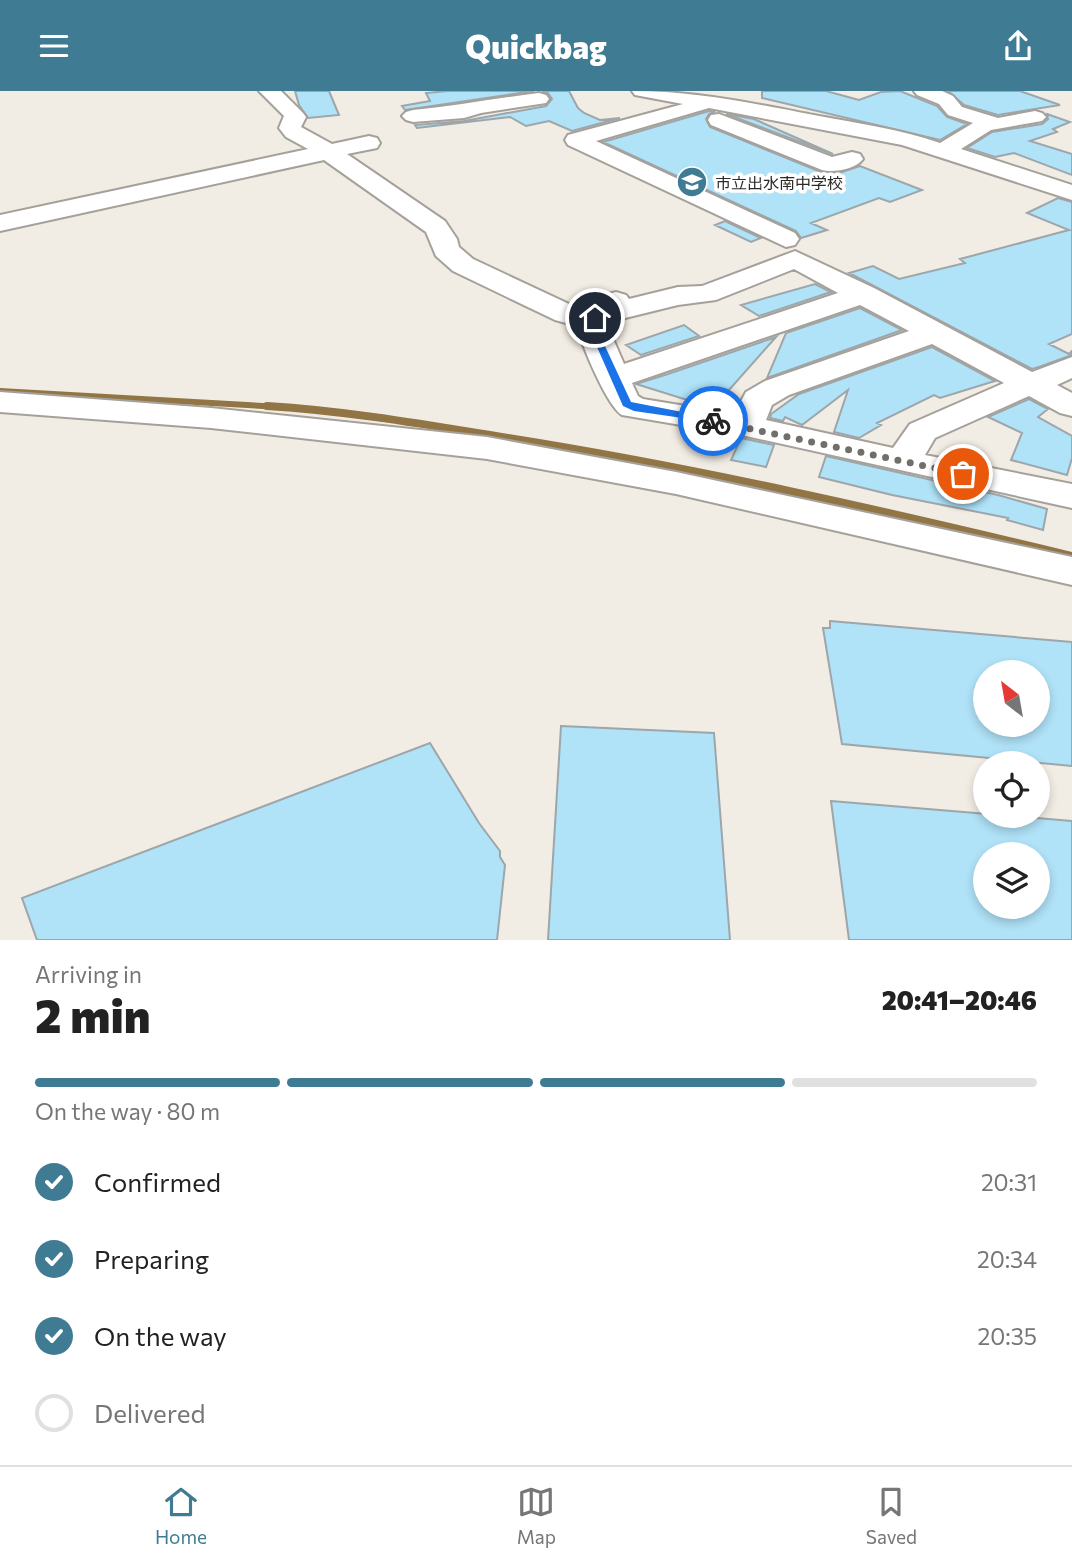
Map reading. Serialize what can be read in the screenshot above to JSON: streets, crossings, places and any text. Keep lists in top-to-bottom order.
{
  "places": {
    "school or university": ["市立出水南中学校"]
  },
  "north": "top left",
  "page": {
    "header": "Quickbag",
    "heading": ["2 min", "Arriving in", "20:41–20:46"],
    "bar": "On the way · 80 m",
    "list": [
      ["Confirmed", "20:31"],
      ["Preparing", "20:34"],
      ["On the way", "20:35"],
      "Delivered"
    ],
    "tabs": ["Home", "Map", "Saved"]
  }
}
